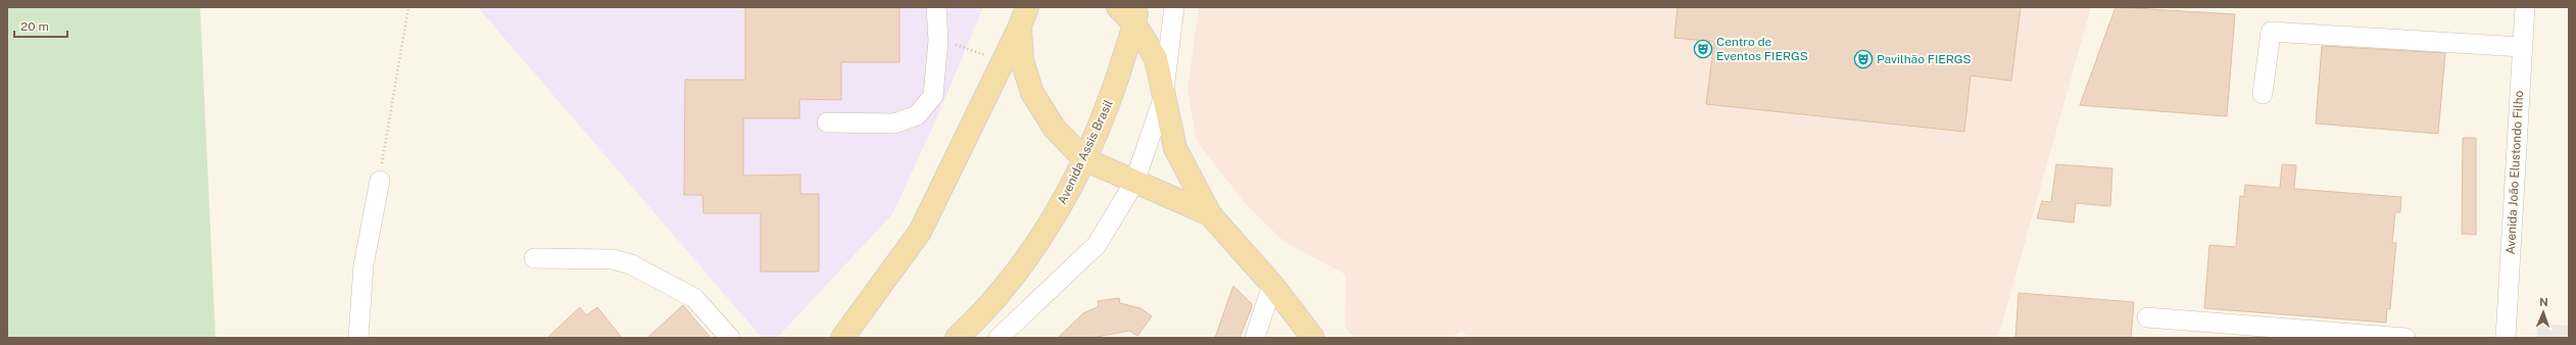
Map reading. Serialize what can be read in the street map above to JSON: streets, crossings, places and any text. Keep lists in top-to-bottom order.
{
  "streets": {
    "main road": ["Avenida Assis Brasil"],
    "street": ["Avenida João Elustondo Filho"]
  },
  "places": {
    "theatre": ["Centro de Eventos FIERGS", "Pavilhão FIERGS"]
  },
  "scale_bar": "20 m",
  "north": "top"
}
